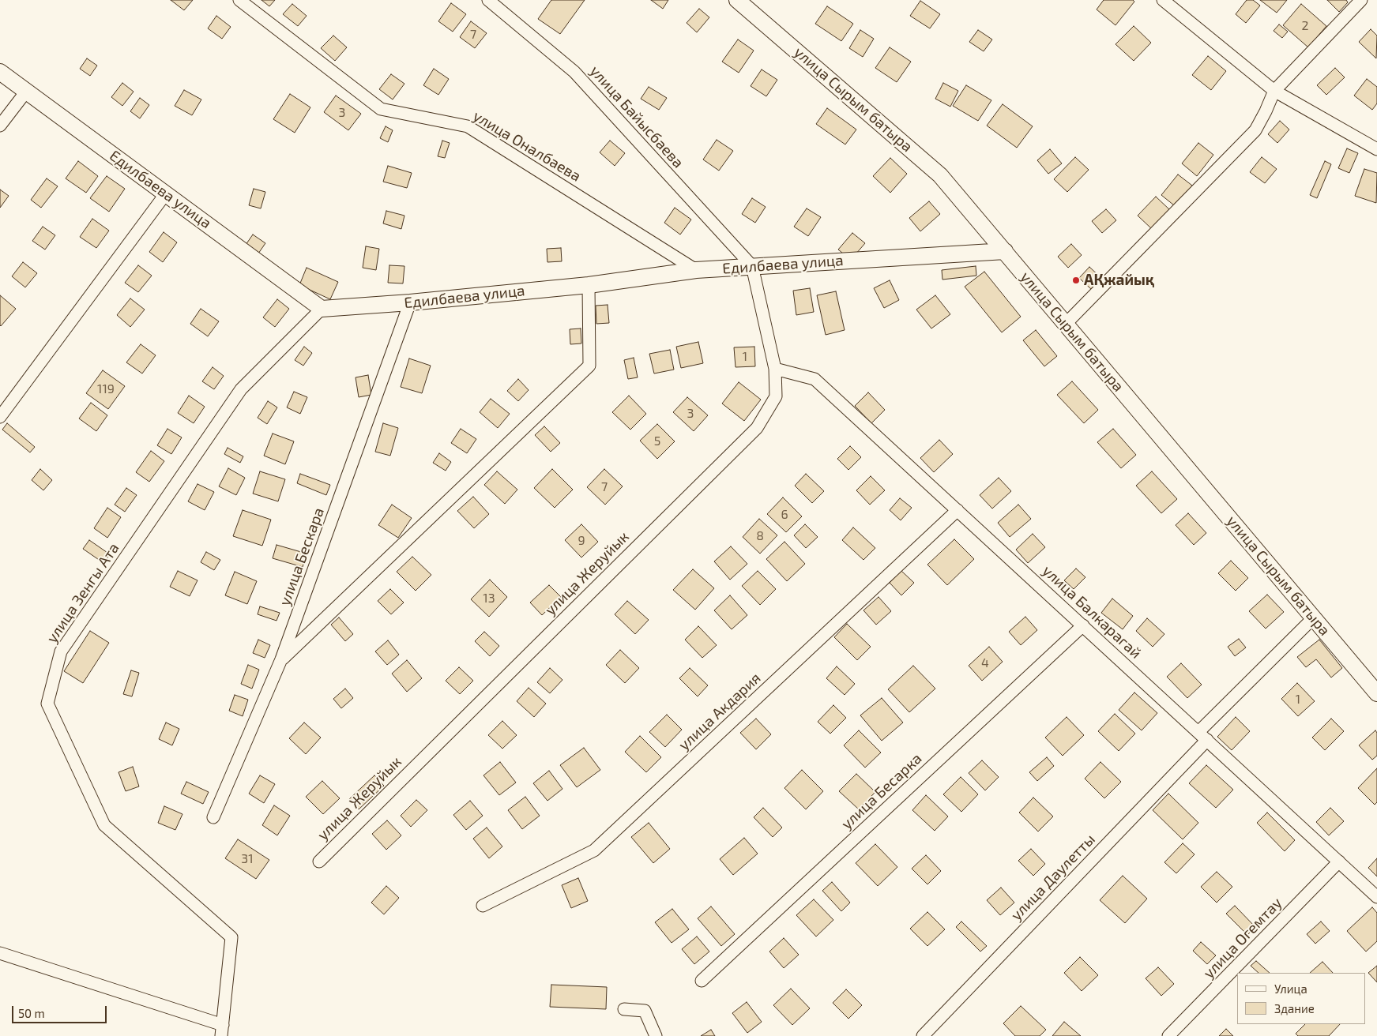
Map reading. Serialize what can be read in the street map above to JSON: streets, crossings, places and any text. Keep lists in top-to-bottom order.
{
  "streets": {
    "street": [
      "улица Сырым батыра",
      "улица Байысбаева",
      "улица Оналбаева",
      "Едилбаева улица",
      "улица Бескара",
      "улица Жеруйык",
      "улица Зенгы Ата",
      "улица Балкарагай",
      "улица Акдария",
      "улица Бесарка",
      "улица Даулетты",
      "улица Огемтау"
    ]
  },
  "crossings": [
    ["улица Сырым батыра", "Едилбаева улица"],
    ["улица Сырым батыра", "улица Даулетты"],
    ["улица Байысбаева", "Едилбаева улица"],
    ["улица Байысбаева", "улица Жеруйык"],
    ["улица Оналбаева", "Едилбаева улица"],
    ["Едилбаева улица", "улица Бескара"],
    ["Едилбаева улица", "улица Жеруйык"],
    ["Едилбаева улица", "улица Зенгы Ата"],
    ["улица Жеруйык", "улица Балкарагай"],
    ["улица Балкарагай", "улица Акдария"],
    ["улица Балкарагай", "улица Бесарка"],
    ["улица Балкарагай", "улица Даулетты"],
    ["улица Балкарагай", "улица Огемтау"]
  ],
  "places": ["АҚжайық"],
  "house_numbers": [
    "2",
    "7",
    "3",
    "1",
    "119",
    "3",
    "5",
    "7",
    "6",
    "8",
    "9",
    "13",
    "4",
    "1",
    "31"
  ],
  "legend": ["Улица", "Здание"],
  "scale_bar": "50 m"
}
